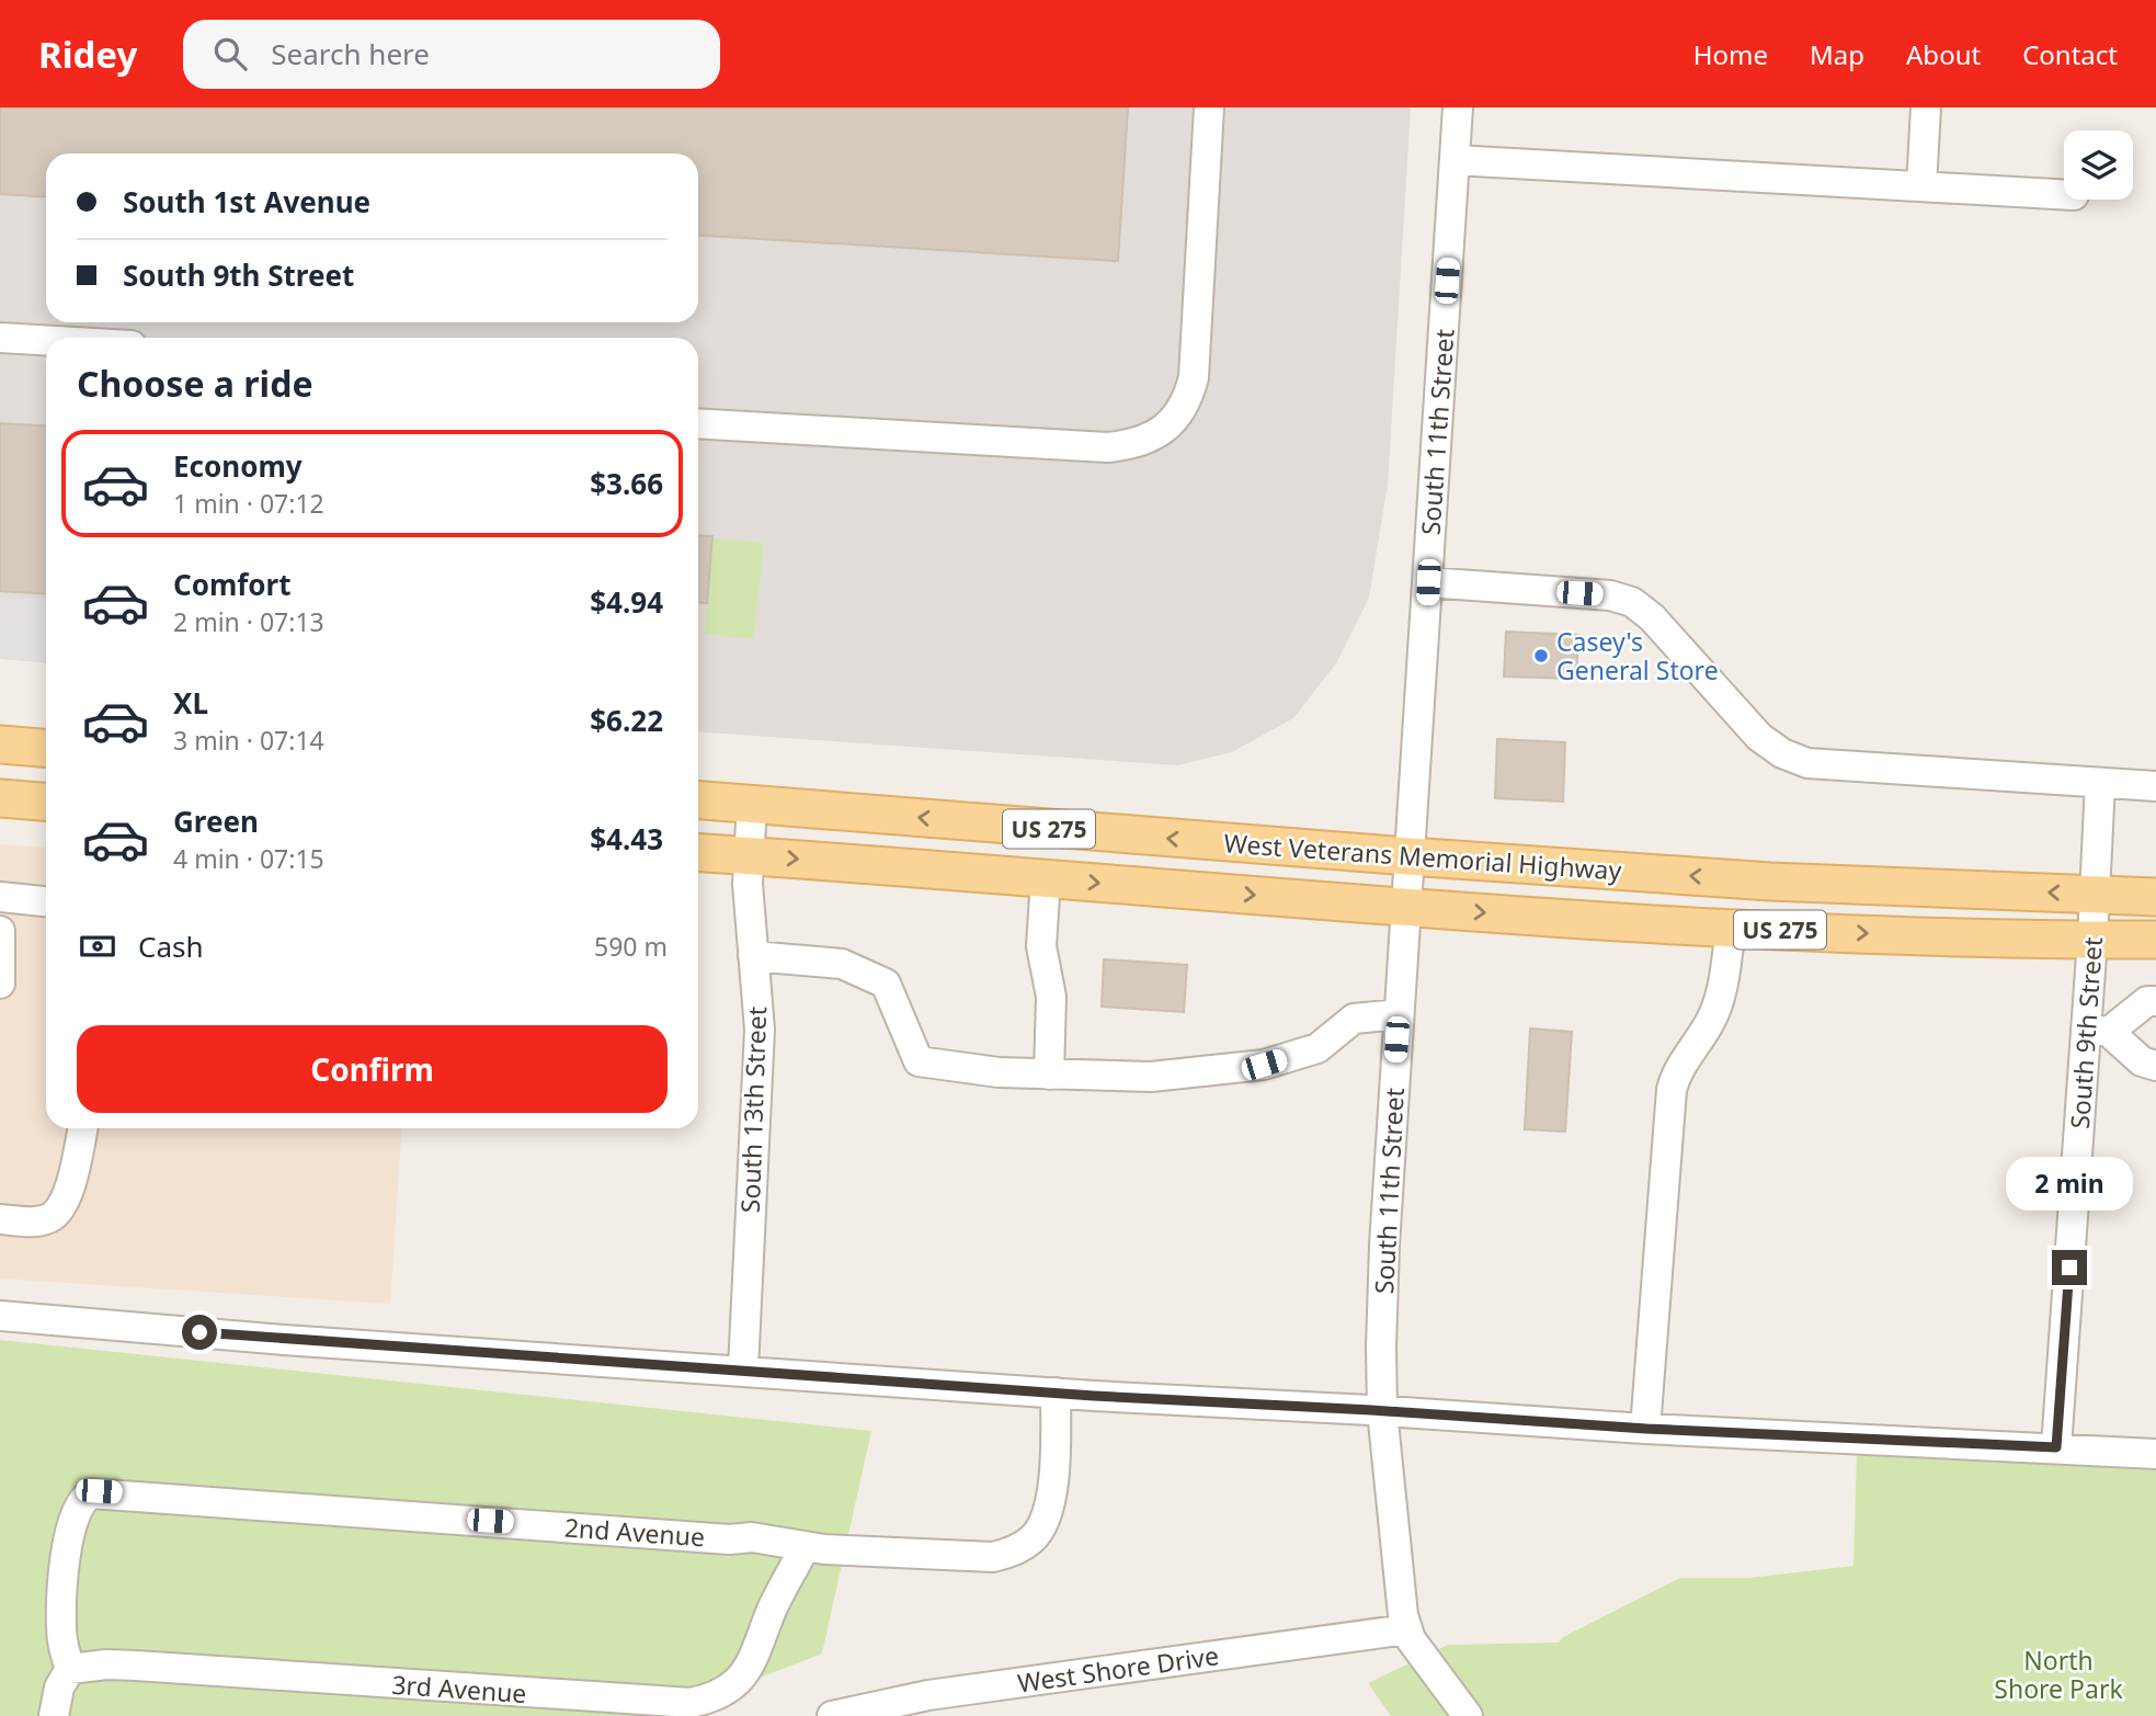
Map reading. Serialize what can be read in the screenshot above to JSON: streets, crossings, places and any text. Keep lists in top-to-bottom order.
{
  "streets": {
    "main road": ["US 275", "West Veterans Memorial Highway"],
    "street": [
      "South 11th Street",
      "South 9th Street",
      "South 13th Street",
      "2nd Avenue",
      "West Shore Drive",
      "3rd Avenue"
    ]
  },
  "crossings": [
    ["South 11th Street", "West Veterans Memorial Highway"],
    ["South 11th Street", "West Shore Drive"],
    ["West Veterans Memorial Highway", "South 9th Street"],
    ["West Veterans Memorial Highway", "South 13th Street"],
    ["2nd Avenue", "3rd Avenue"]
  ],
  "parks": ["North Shore Park"],
  "places": ["Casey's General Store"],
  "page": {
    "header": "Ridey",
    "search": "Search here",
    "nav": [
      "Home",
      "Map",
      "About",
      "Contact"
    ],
    "banner": ["South 1st Avenue", "South 9th Street"],
    "heading": "Choose a ride",
    "list": [
      {
        "name": "Economy",
        "note": "1 min · 07:12",
        "value": "$3.66"
      },
      {
        "name": "Comfort",
        "note": "2 min · 07:13",
        "value": "$4.94"
      },
      {
        "name": "XL",
        "note": "3 min · 07:14",
        "value": "$6.22"
      },
      {
        "name": "Green",
        "note": "4 min · 07:15",
        "value": "$4.43"
      }
    ],
    "pay": ["Cash", "590 m"],
    "buttons": "Confirm",
    "bubble": "2 min"
  }
}
